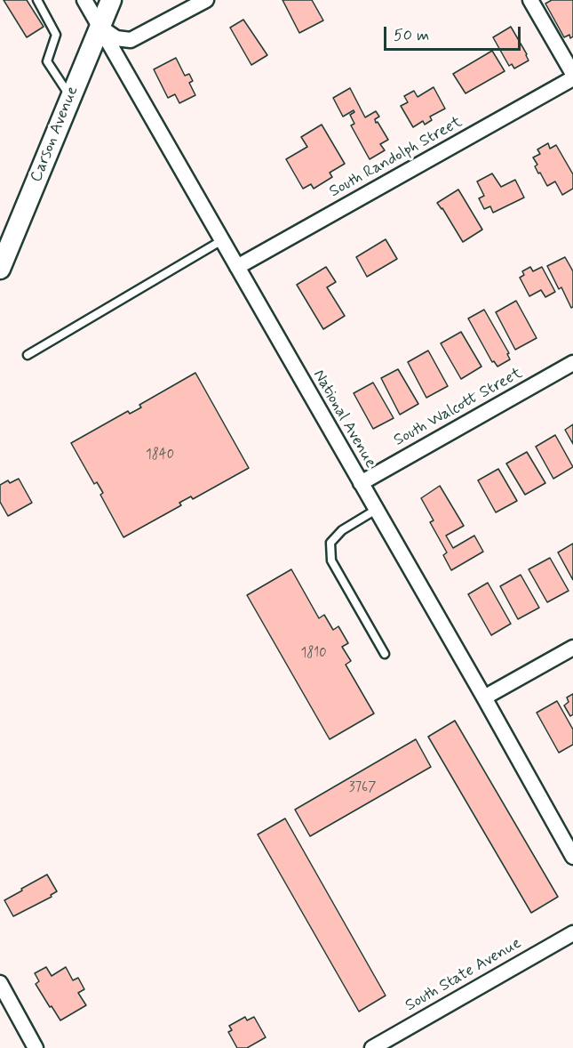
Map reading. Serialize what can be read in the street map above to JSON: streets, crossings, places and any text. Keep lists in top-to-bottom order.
{
  "streets": {
    "main road": ["Carson Avenue"],
    "street": [
      "South Randolph Street",
      "South Walcott Street",
      "National Avenue",
      "South State Avenue"
    ]
  },
  "crossings": [
    ["Carson Avenue", "National Avenue"],
    ["South Randolph Street", "National Avenue"],
    ["South Walcott Street", "National Avenue"]
  ],
  "house_numbers": ["1840", "1810", "3767"],
  "scale_bar": "50 m"
}
